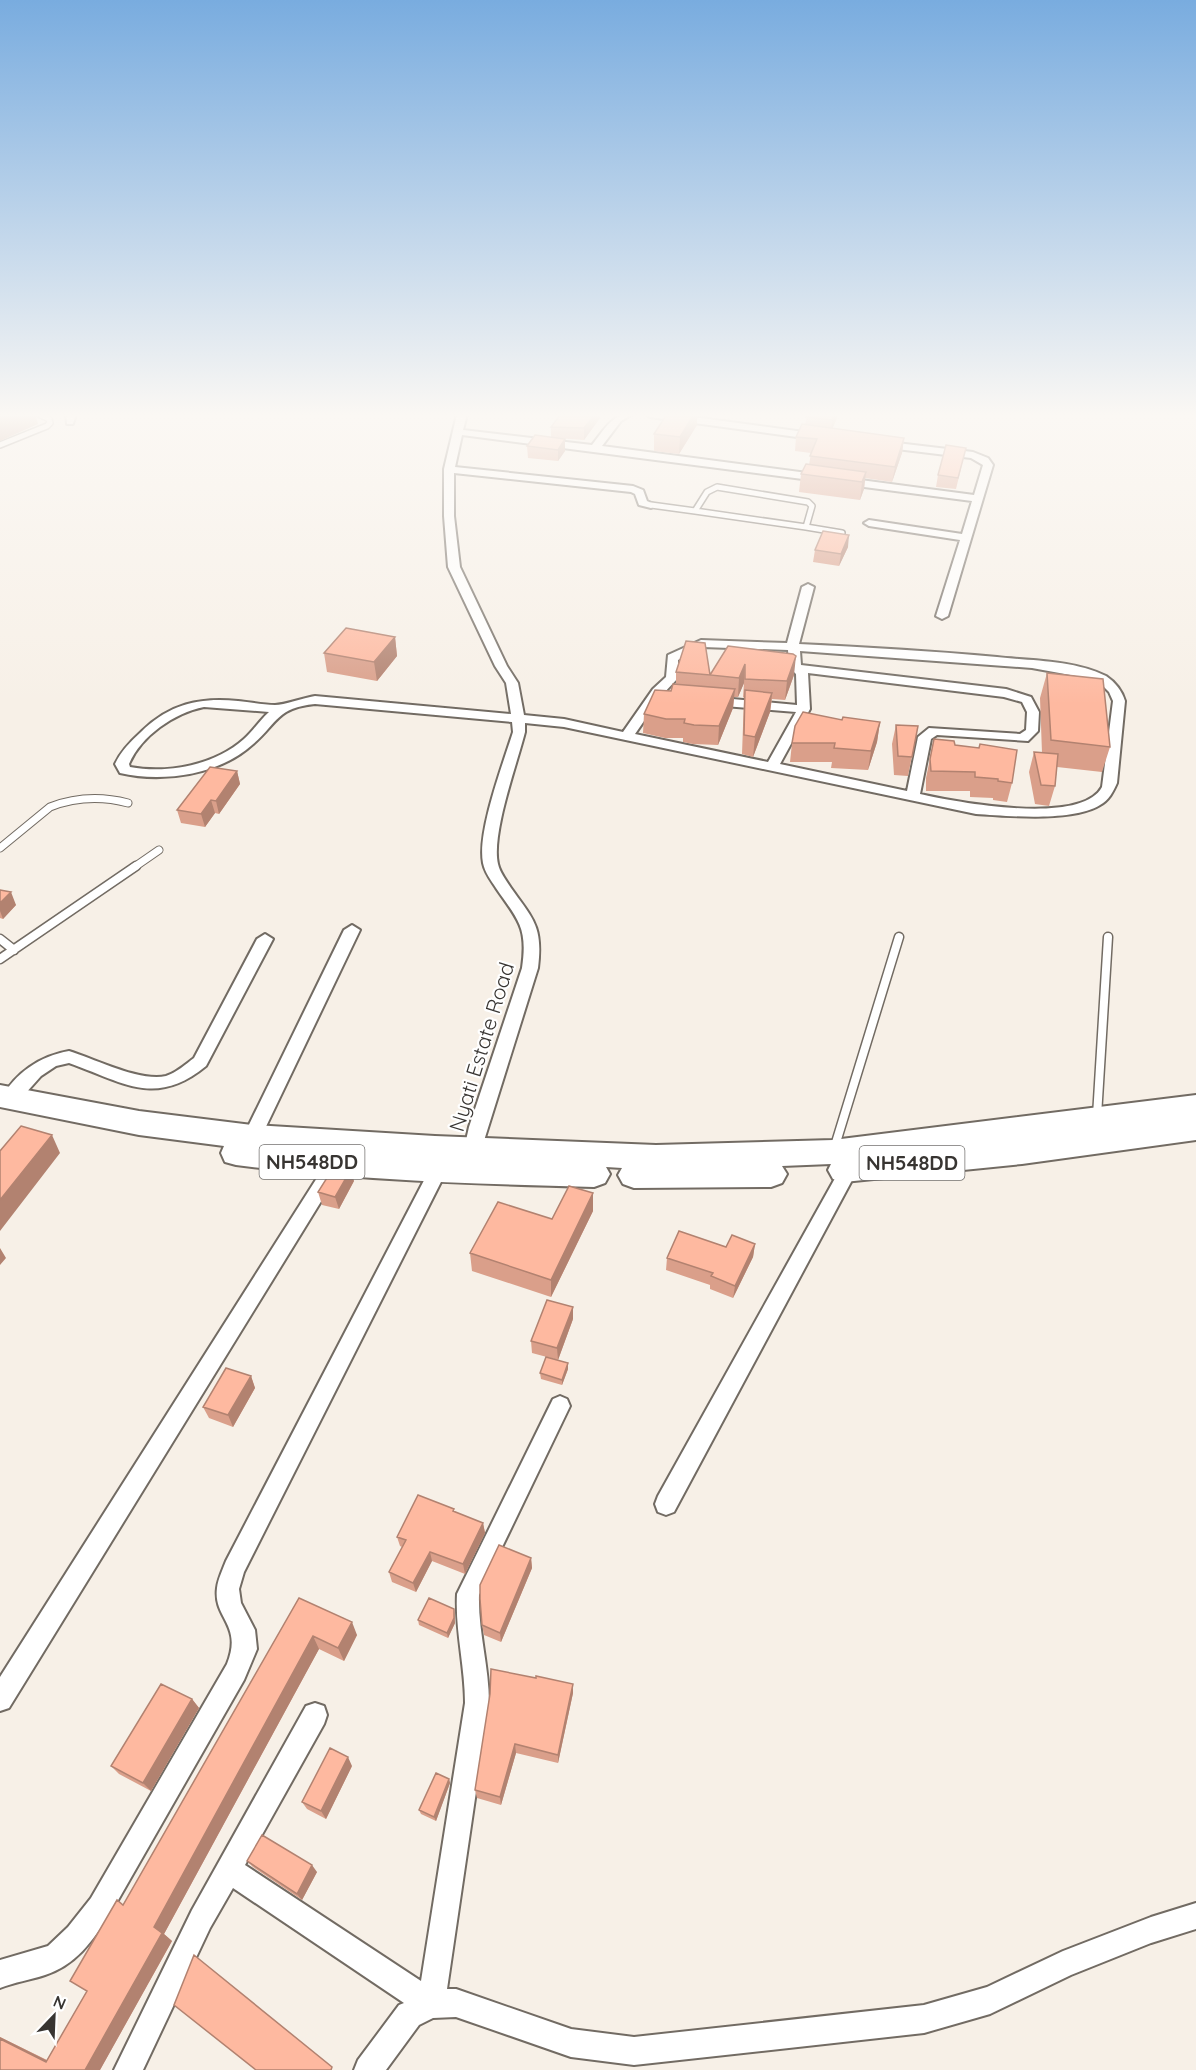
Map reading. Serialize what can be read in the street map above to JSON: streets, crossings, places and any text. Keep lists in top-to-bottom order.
{
  "streets": {
    "highway": ["NH548DD"],
    "street": ["Nyati Estate Road"]
  },
  "crossings": [
    ["Nyati Estate Road", "NH548DD"]
  ],
  "north": "top right"
}
